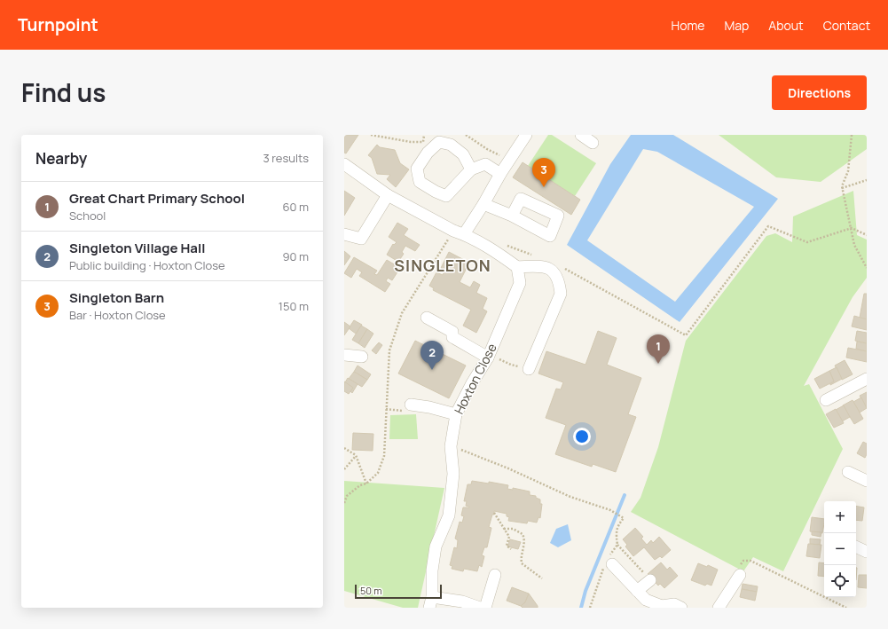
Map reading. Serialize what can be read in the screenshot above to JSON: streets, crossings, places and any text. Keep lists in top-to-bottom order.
{
  "streets": {
    "street": ["Hoxton Close"]
  },
  "districts": ["SINGLETON"],
  "scale_bar": "50 m",
  "page": {
    "header": "Turnpoint",
    "nav": [
      "Home",
      "Map",
      "About",
      "Contact"
    ],
    "title": "Find us",
    "buttons": "Directions",
    "heading": ["Nearby", "3 results"],
    "pins": ["3", "1", "2"],
    "list": [
      {
        "mark": "1",
        "name": "Great Chart Primary School",
        "note": "School",
        "value": "60 m"
      },
      {
        "mark": "2",
        "name": "Singleton Village Hall",
        "note": "Public building · Hoxton Close",
        "value": "90 m"
      },
      {
        "mark": "3",
        "name": "Singleton Barn",
        "note": "Bar · Hoxton Close",
        "value": "150 m"
      }
    ],
    "map_buttons": ["+", "−"],
    "scale": "50 m"
  }
}
